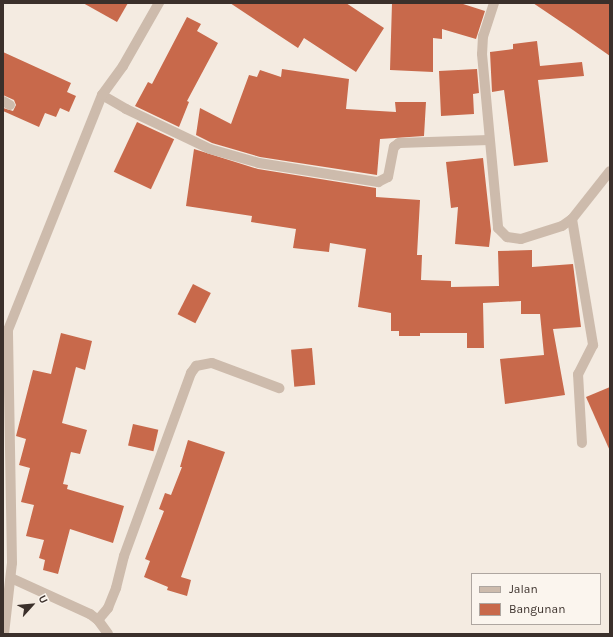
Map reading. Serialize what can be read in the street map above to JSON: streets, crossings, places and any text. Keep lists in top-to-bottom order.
{
  "legend": ["Jalan", "Bangunan"],
  "north": "top right"
}
